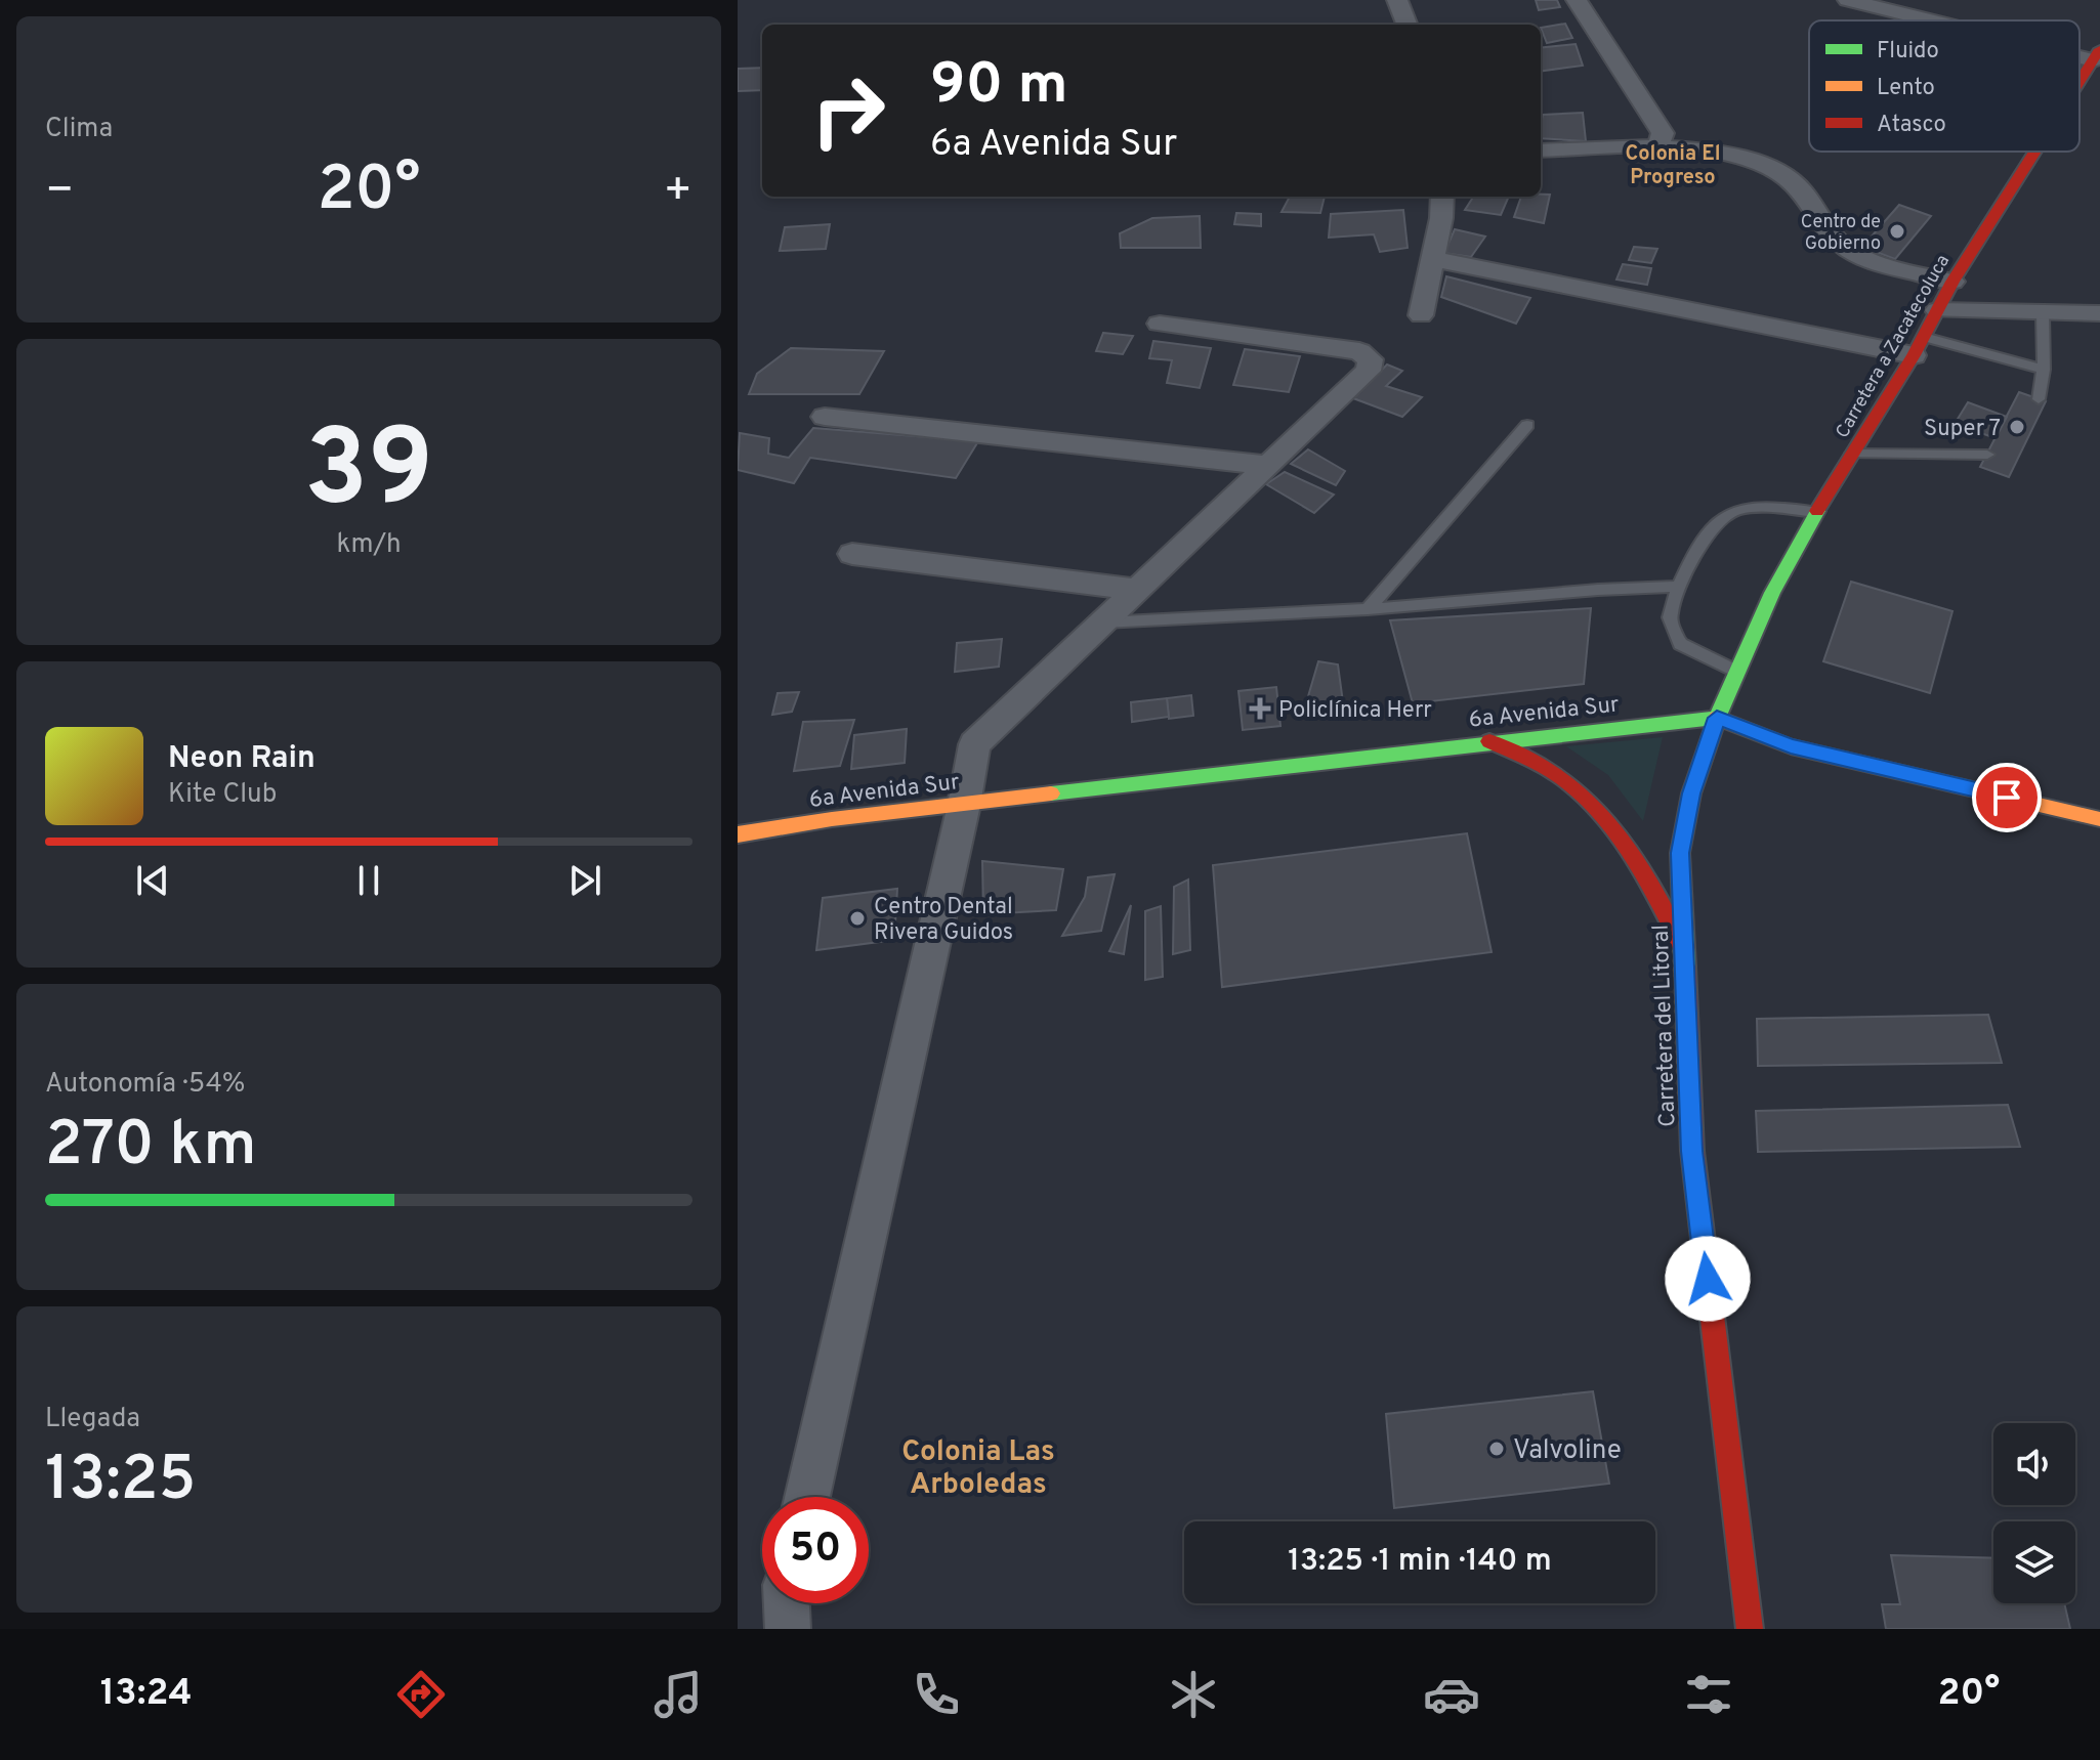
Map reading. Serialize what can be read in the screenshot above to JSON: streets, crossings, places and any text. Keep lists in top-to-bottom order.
{
  "streets": {
    "main road": ["Carretera a Zacatecoluca", "6a Avenida Sur", "Carretera del Litoral"]
  },
  "crossings": [
    ["Carretera a Zacatecoluca", "6a Avenida Sur"],
    ["Carretera a Zacatecoluca", "Carretera del Litoral"],
    ["6a Avenida Sur", "Carretera del Litoral"]
  ],
  "districts": ["Colonia El Progreso", "Colonia Las Arboledas"],
  "places": {
    "other": [
      "Centro de Gobierno",
      "Super 7",
      "Centro Dental Rivera Guidos",
      "Valvoline"
    ],
    "health": ["Policlínica Herr"]
  },
  "legend": ["Fluido", "Lento", "Atasco"],
  "page": {
    "tile": [
      "Clima",
      ["39", "km/h"],
      ["Autonomía · 54%", "270 km"],
      ["Llegada", "13:25"]
    ],
    "turn": ["90 m", "6a Avenida Sur"],
    "heat": ["−", "20°", "+"],
    "song": ["Neon Rain", "Kite Club"],
    "limit": "50",
    "trip": "13:25 · 1 min · 140 m",
    "tabs": ["13:24", "20°"]
  }
}
